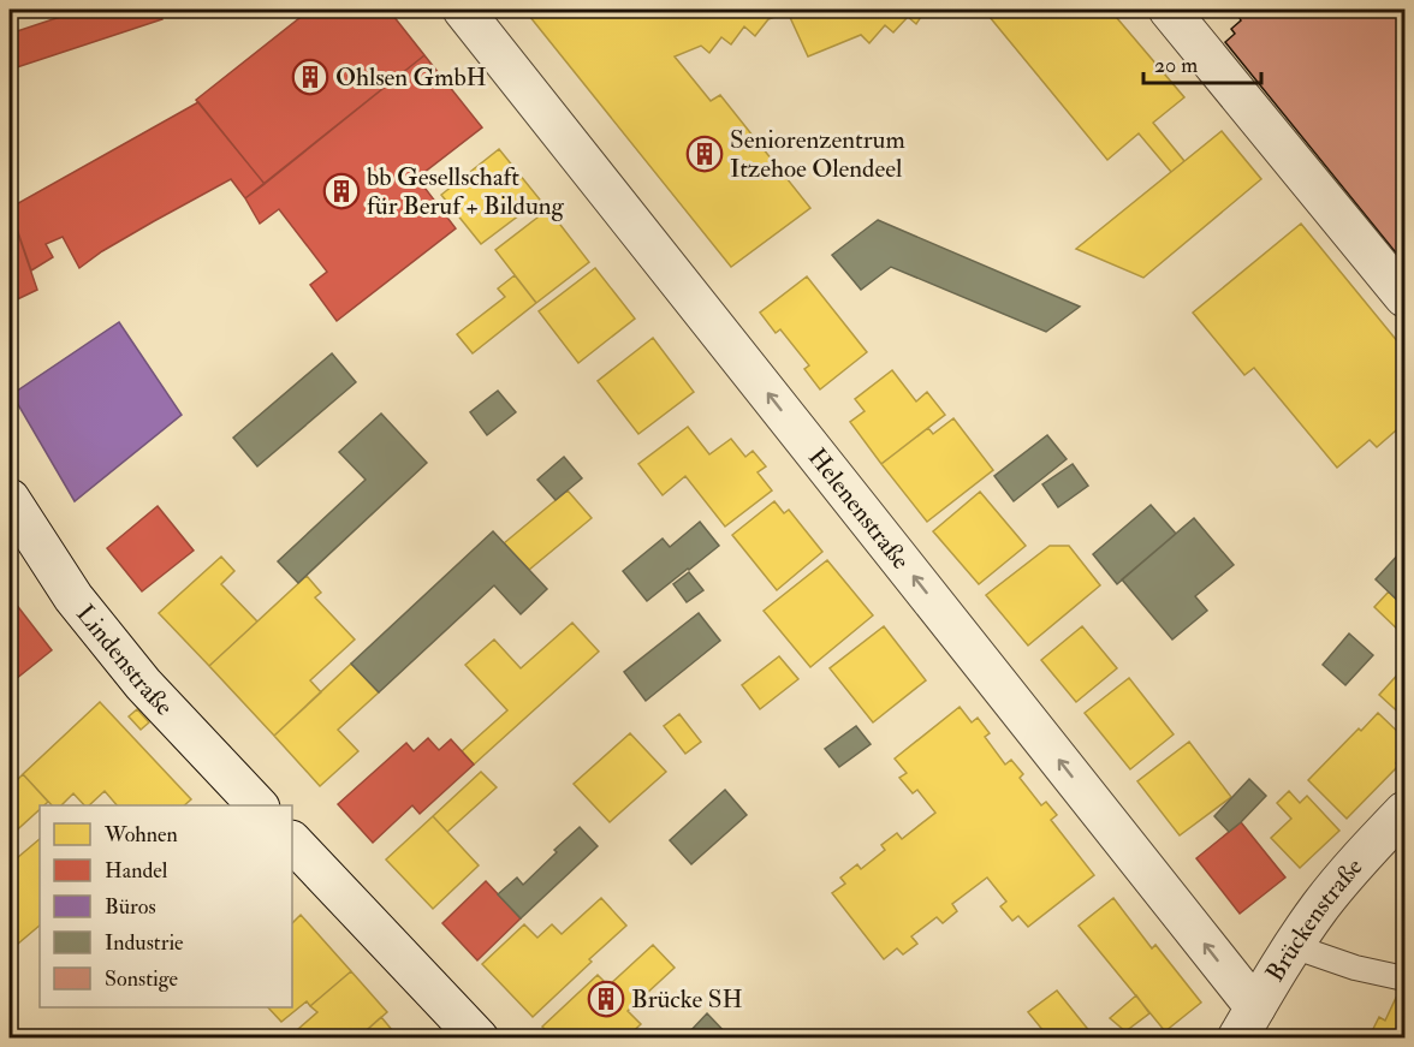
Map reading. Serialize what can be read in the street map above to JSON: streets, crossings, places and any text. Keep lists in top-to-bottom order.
{
  "streets": {
    "street": ["Helenenstraße", "Lindenstraße", "Brückenstraße"]
  },
  "crossings": [
    ["Helenenstraße", "Brückenstraße"]
  ],
  "one_way": ["Helenenstraße"],
  "places": {
    "building": [
      "Ohlsen GmbH",
      "Seniorenzentrum Itzehoe Olendeel",
      "bb Gesellschaft für Beruf + Bildung",
      "Brücke SH"
    ]
  },
  "legend": [
    "Wohnen",
    "Handel",
    "Büros",
    "Industrie",
    "Sonstige"
  ],
  "scale_bar": "20 m"
}
